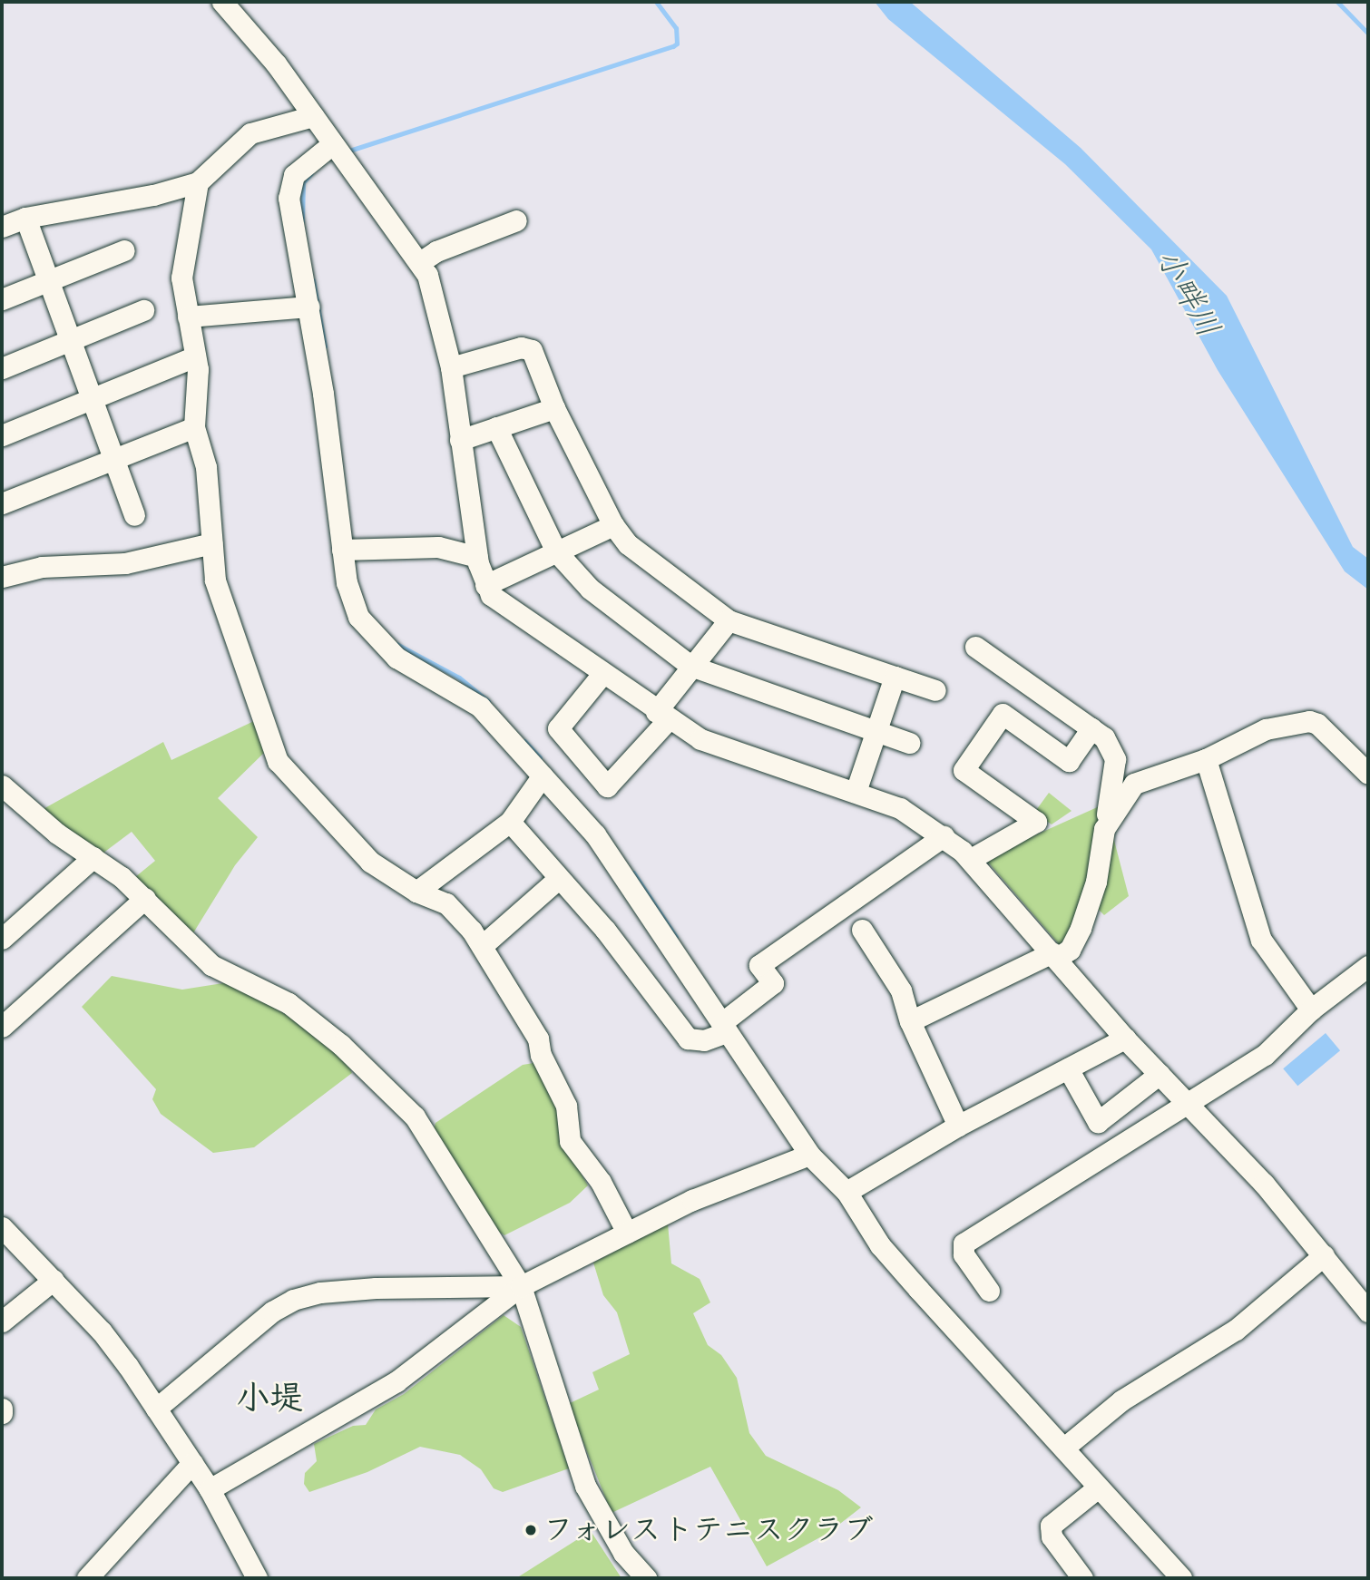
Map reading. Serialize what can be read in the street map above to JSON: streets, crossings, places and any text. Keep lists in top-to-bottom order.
{
  "districts": ["小堤"],
  "water": ["小畔川"],
  "places": ["フォレストテニスクラブ"]
}
